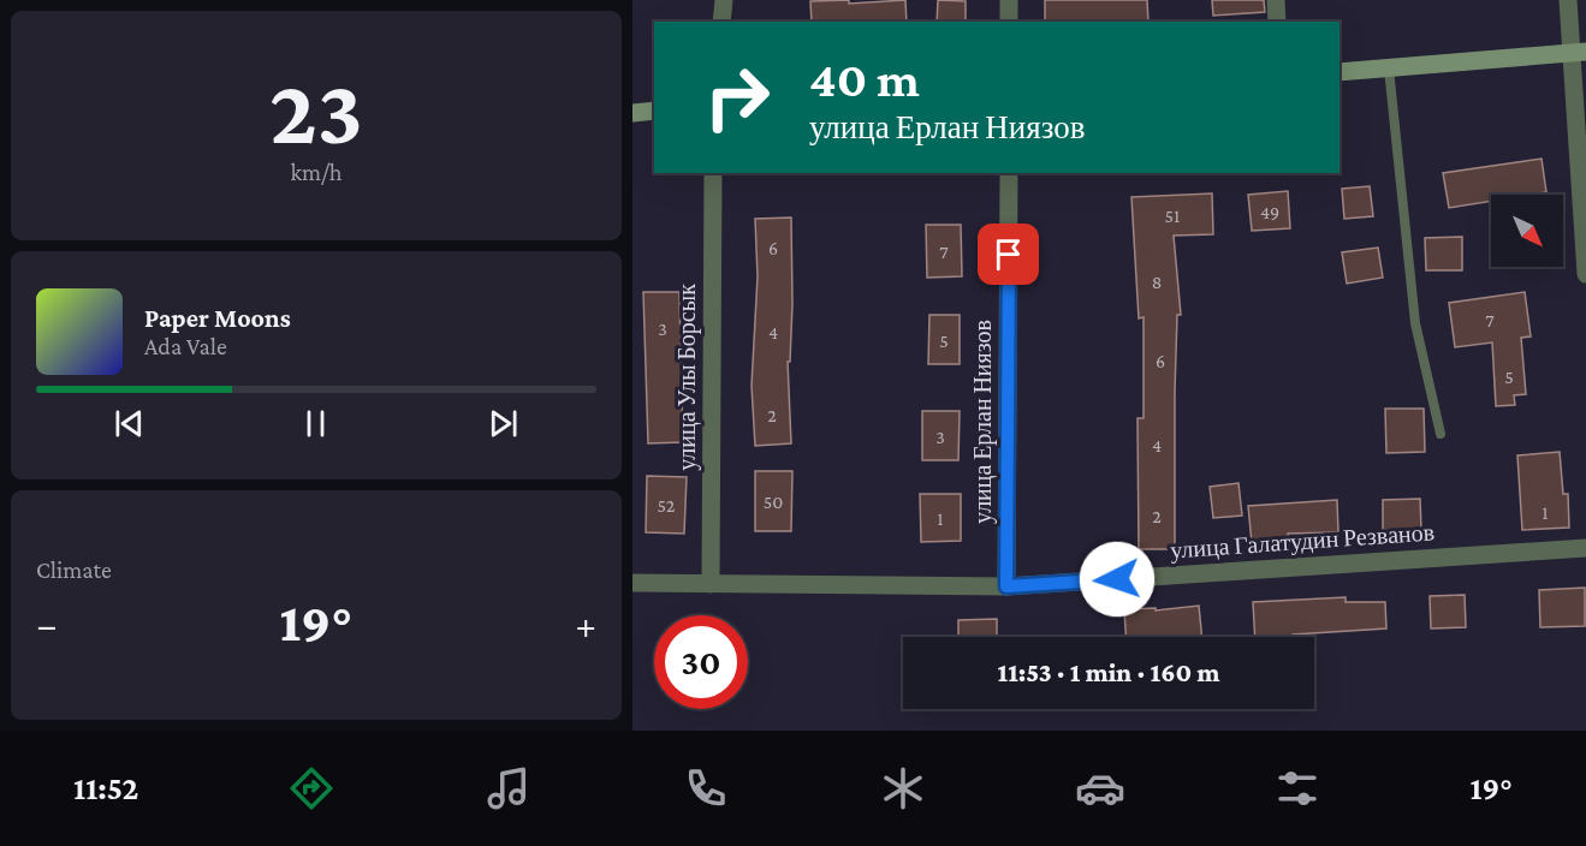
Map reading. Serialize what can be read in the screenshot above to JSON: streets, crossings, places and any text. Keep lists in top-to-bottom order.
{
  "streets": {
    "street": ["улица Улы Борсык", "улица Ерлан Ниязов", "улица Галатудин Резванов"]
  },
  "crossings": [
    ["улица Улы Борсык", "улица Галатудин Резванов"],
    ["улица Ерлан Ниязов", "улица Галатудин Резванов"]
  ],
  "house_numbers": [
    "49",
    "51",
    "6",
    "7",
    "8",
    "7",
    "3",
    "4",
    "5",
    "6",
    "5",
    "2",
    "3",
    "4",
    "50",
    "52",
    "1",
    "2",
    "1"
  ],
  "north": "bottom right",
  "page": {
    "tile": [
      ["23", "km/h"],
      "Climate"
    ],
    "turn": ["40 m", "улица Ерлан Ниязов"],
    "song": ["Paper Moons", "Ada Vale"],
    "heat": ["−", "19°", "+"],
    "limit": "30",
    "trip": "11:53 · 1 min · 160 m",
    "tabs": ["11:52", "19°"]
  }
}
